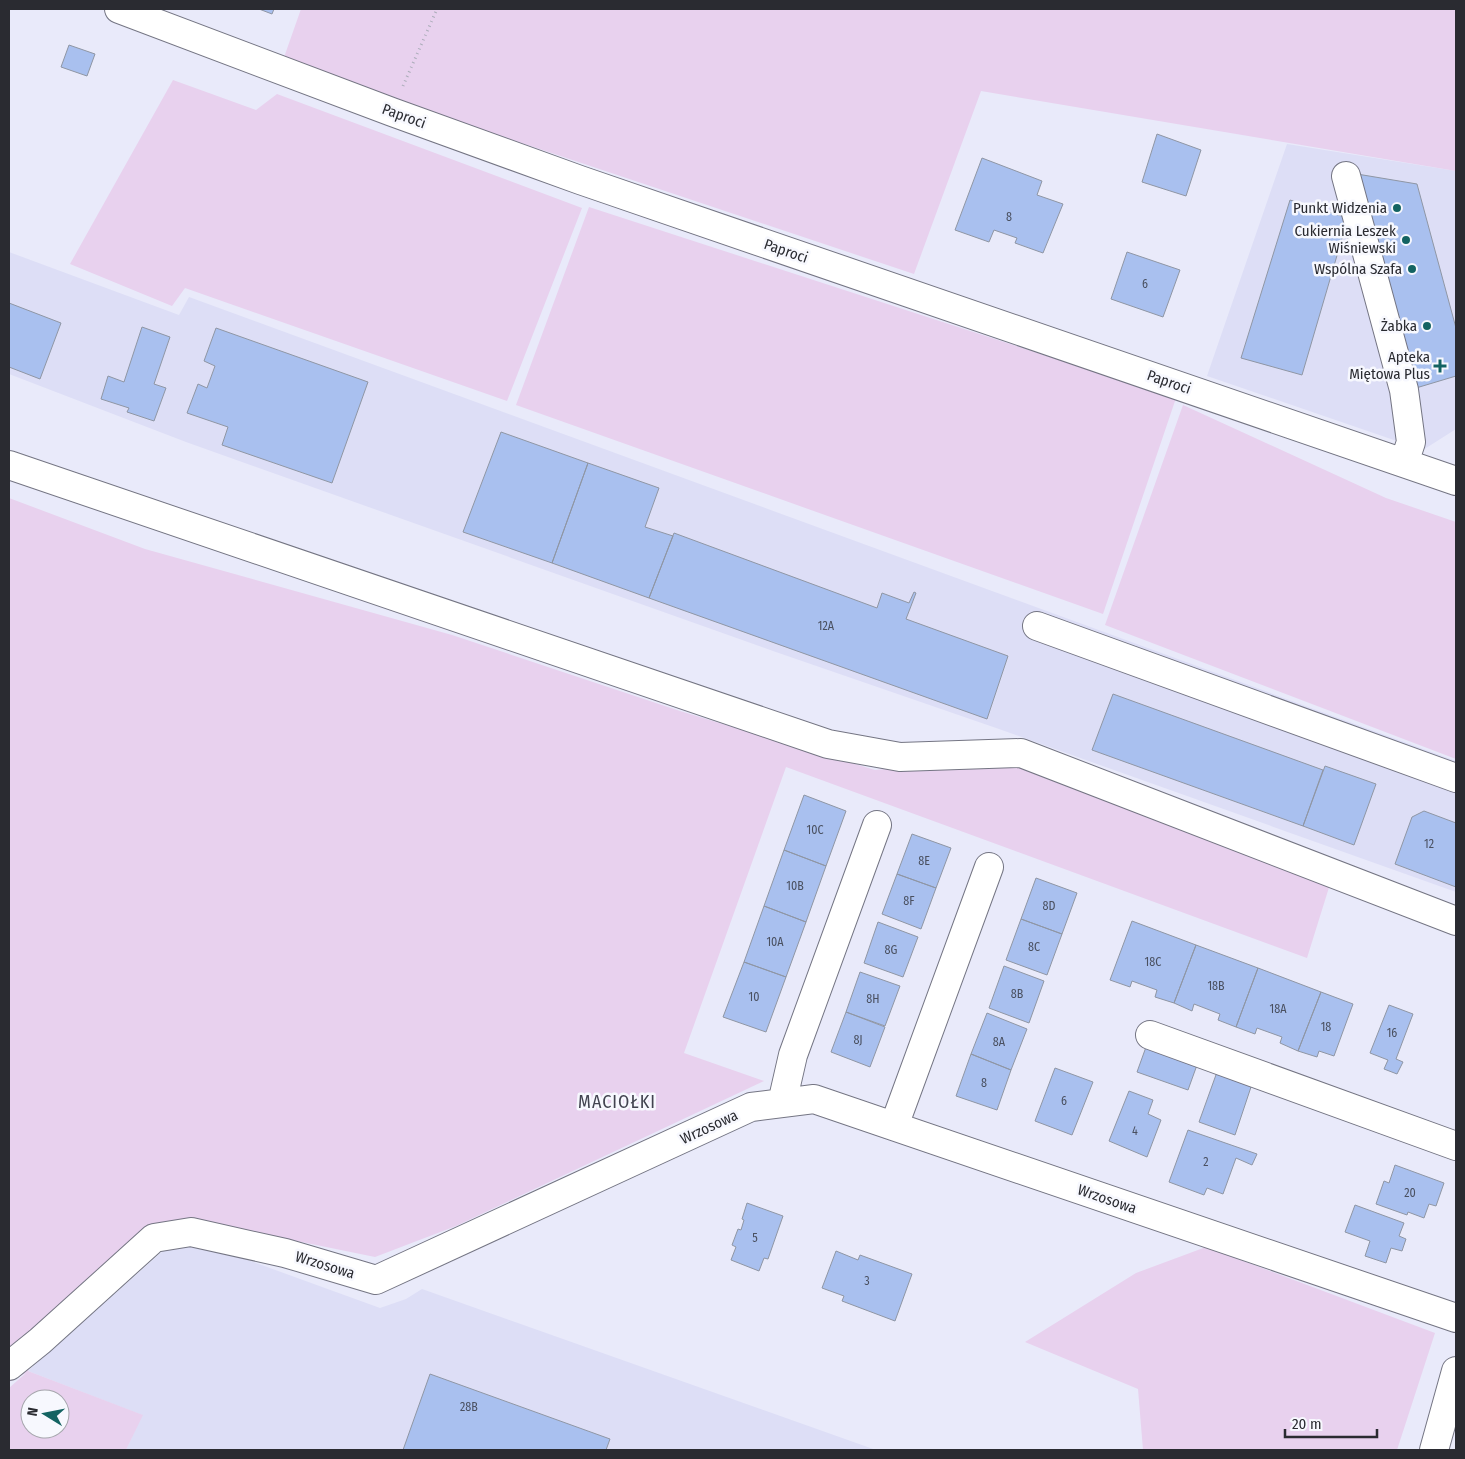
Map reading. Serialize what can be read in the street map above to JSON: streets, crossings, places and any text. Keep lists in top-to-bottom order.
{
  "streets": {
    "street": ["Paproci", "Wrzosowa"]
  },
  "districts": ["MACIOŁKI"],
  "places": {
    "other": [
      "Punkt Widzenia",
      "Cukiernia Leszek Wiśniewski",
      "Wspólna Szafa",
      "Żabka"
    ],
    "health": ["Apteka Miętowa Plus"]
  },
  "house_numbers": [
    "8",
    "6",
    "12A",
    "10C",
    "12",
    "8E",
    "10B",
    "8F",
    "8D",
    "10A",
    "8C",
    "8G",
    "18C",
    "18B",
    "8B",
    "10",
    "8H",
    "18A",
    "18",
    "16",
    "8J",
    "8A",
    "8",
    "6",
    "4",
    "2",
    "20",
    "5",
    "3",
    "28B"
  ],
  "scale_bar": "20 m",
  "north": "left"
}
